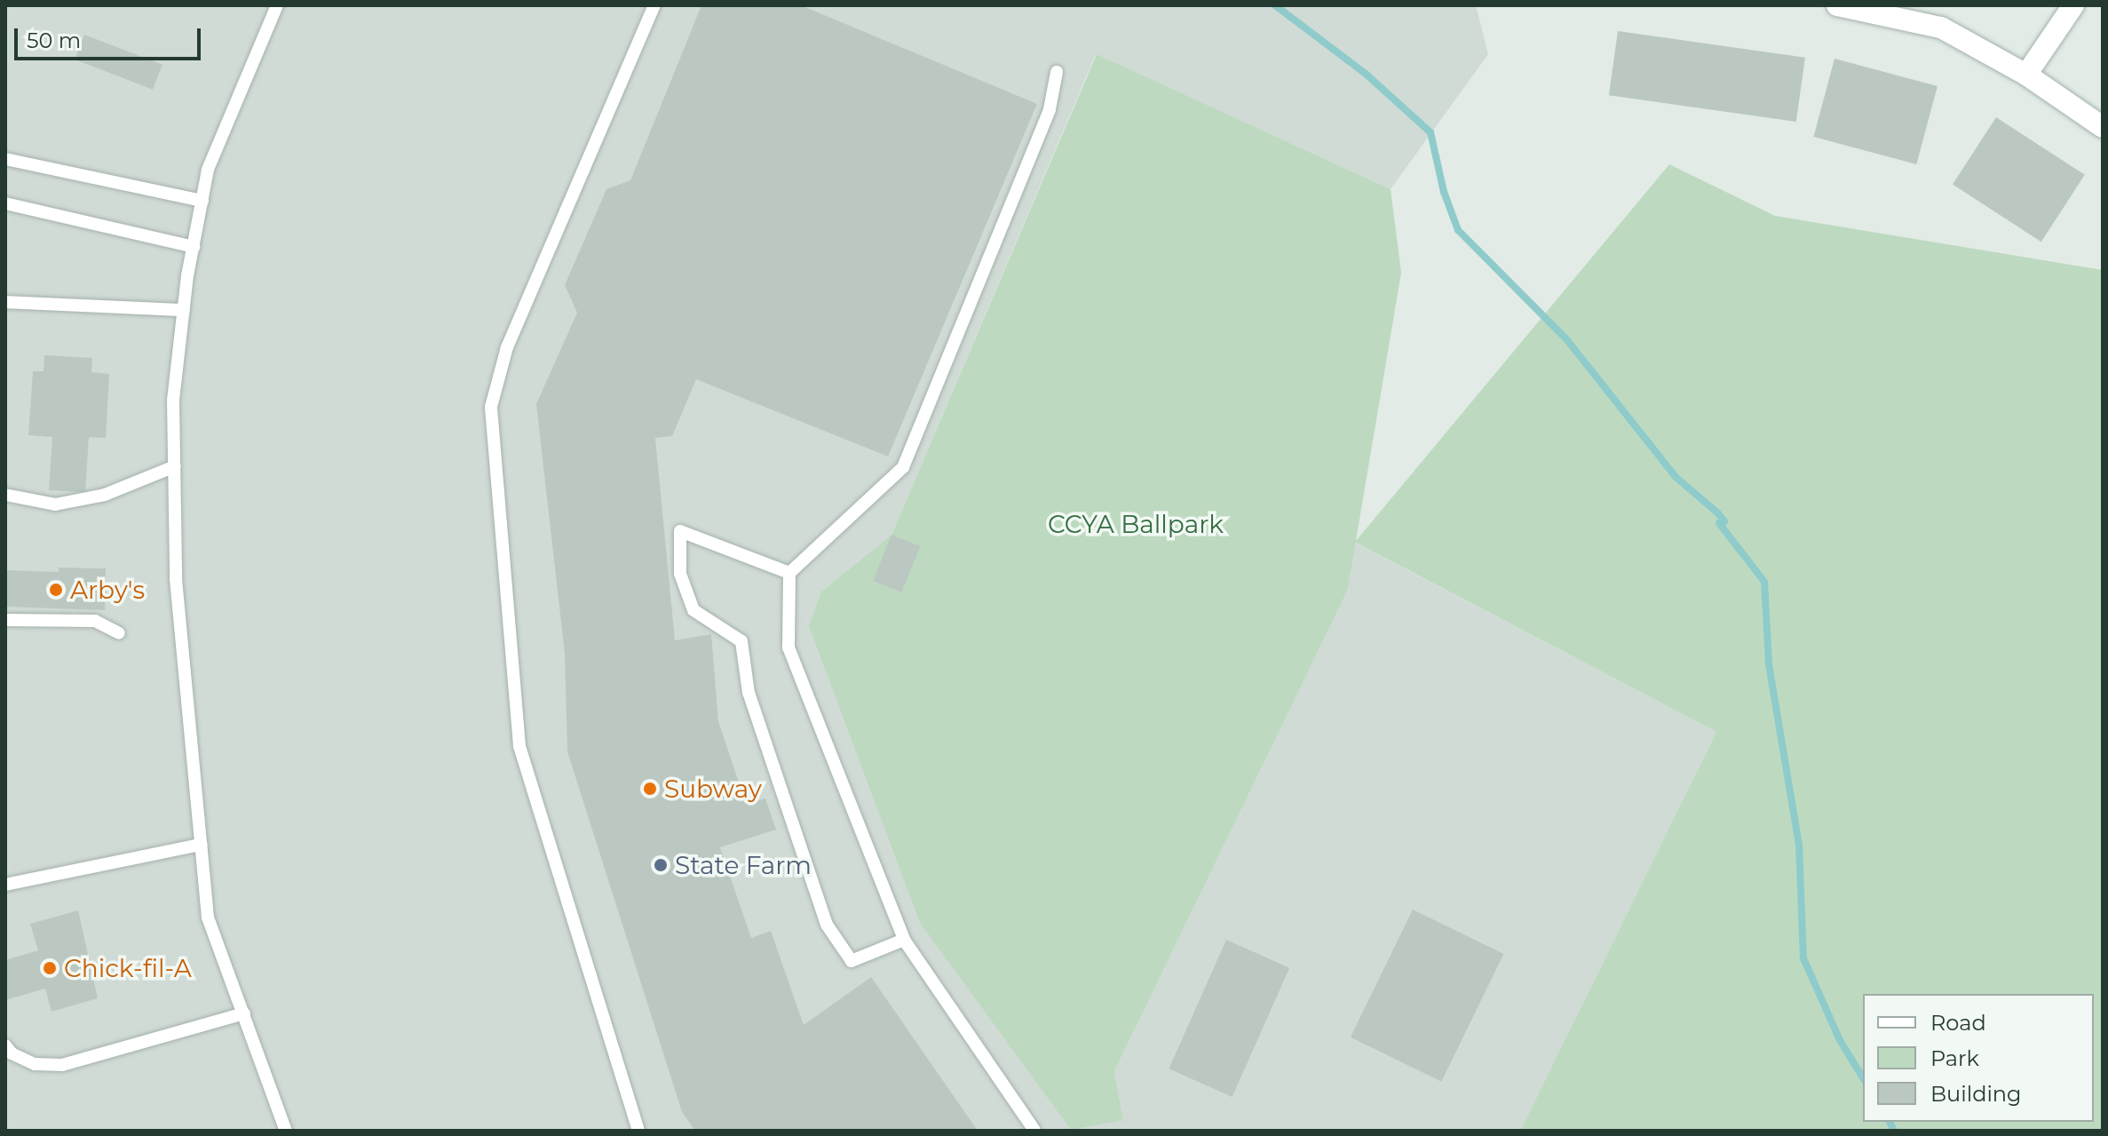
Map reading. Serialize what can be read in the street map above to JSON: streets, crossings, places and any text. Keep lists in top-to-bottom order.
{
  "parks": ["CCYA Ballpark"],
  "places": [
    "Arby's",
    "Subway",
    "State Farm",
    "Chick-fil-A"
  ],
  "legend": ["Road", "Park", "Building"],
  "scale_bar": "50 m"
}
